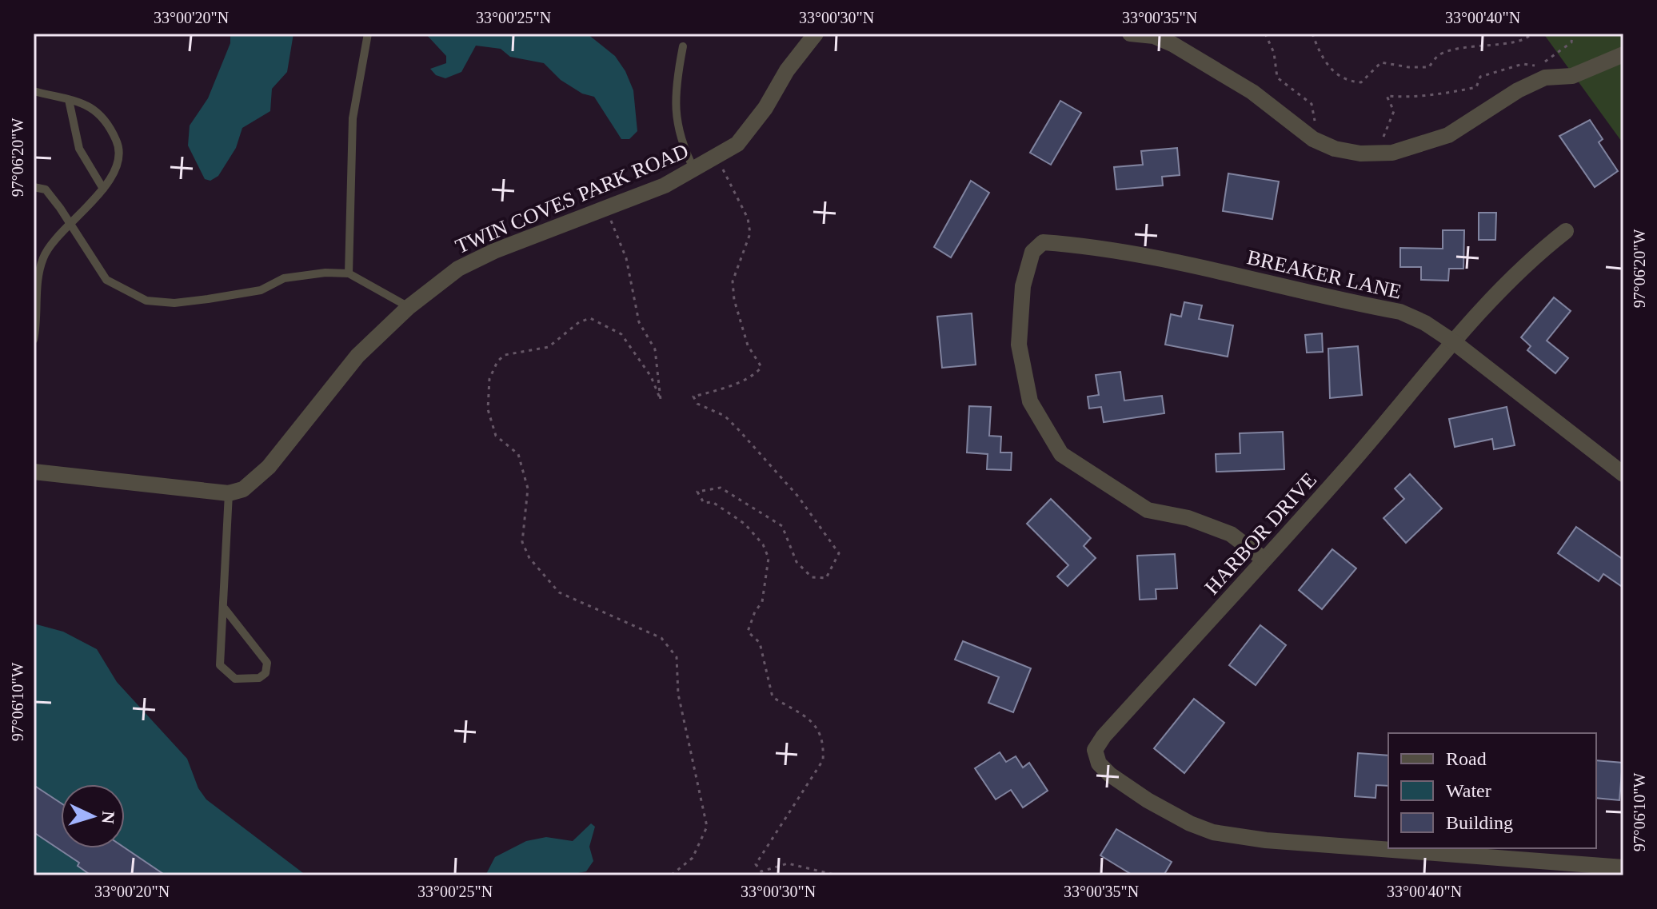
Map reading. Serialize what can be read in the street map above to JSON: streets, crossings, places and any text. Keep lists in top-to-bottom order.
{
  "streets": {
    "street": ["TWIN COVES PARK ROAD", "BREAKER LANE", "HARBOR DRIVE"]
  },
  "crossings": [
    ["BREAKER LANE", "HARBOR DRIVE"]
  ],
  "legend": ["Road", "Water", "Building"],
  "north": "right",
  "coordinates": [
    "33°00'20\"N",
    "33°00'25\"N",
    "33°00'30\"N",
    "33°00'35\"N",
    "33°00'40\"N",
    "97°06'20\"W",
    "97°06'10\"W"
  ]
}
